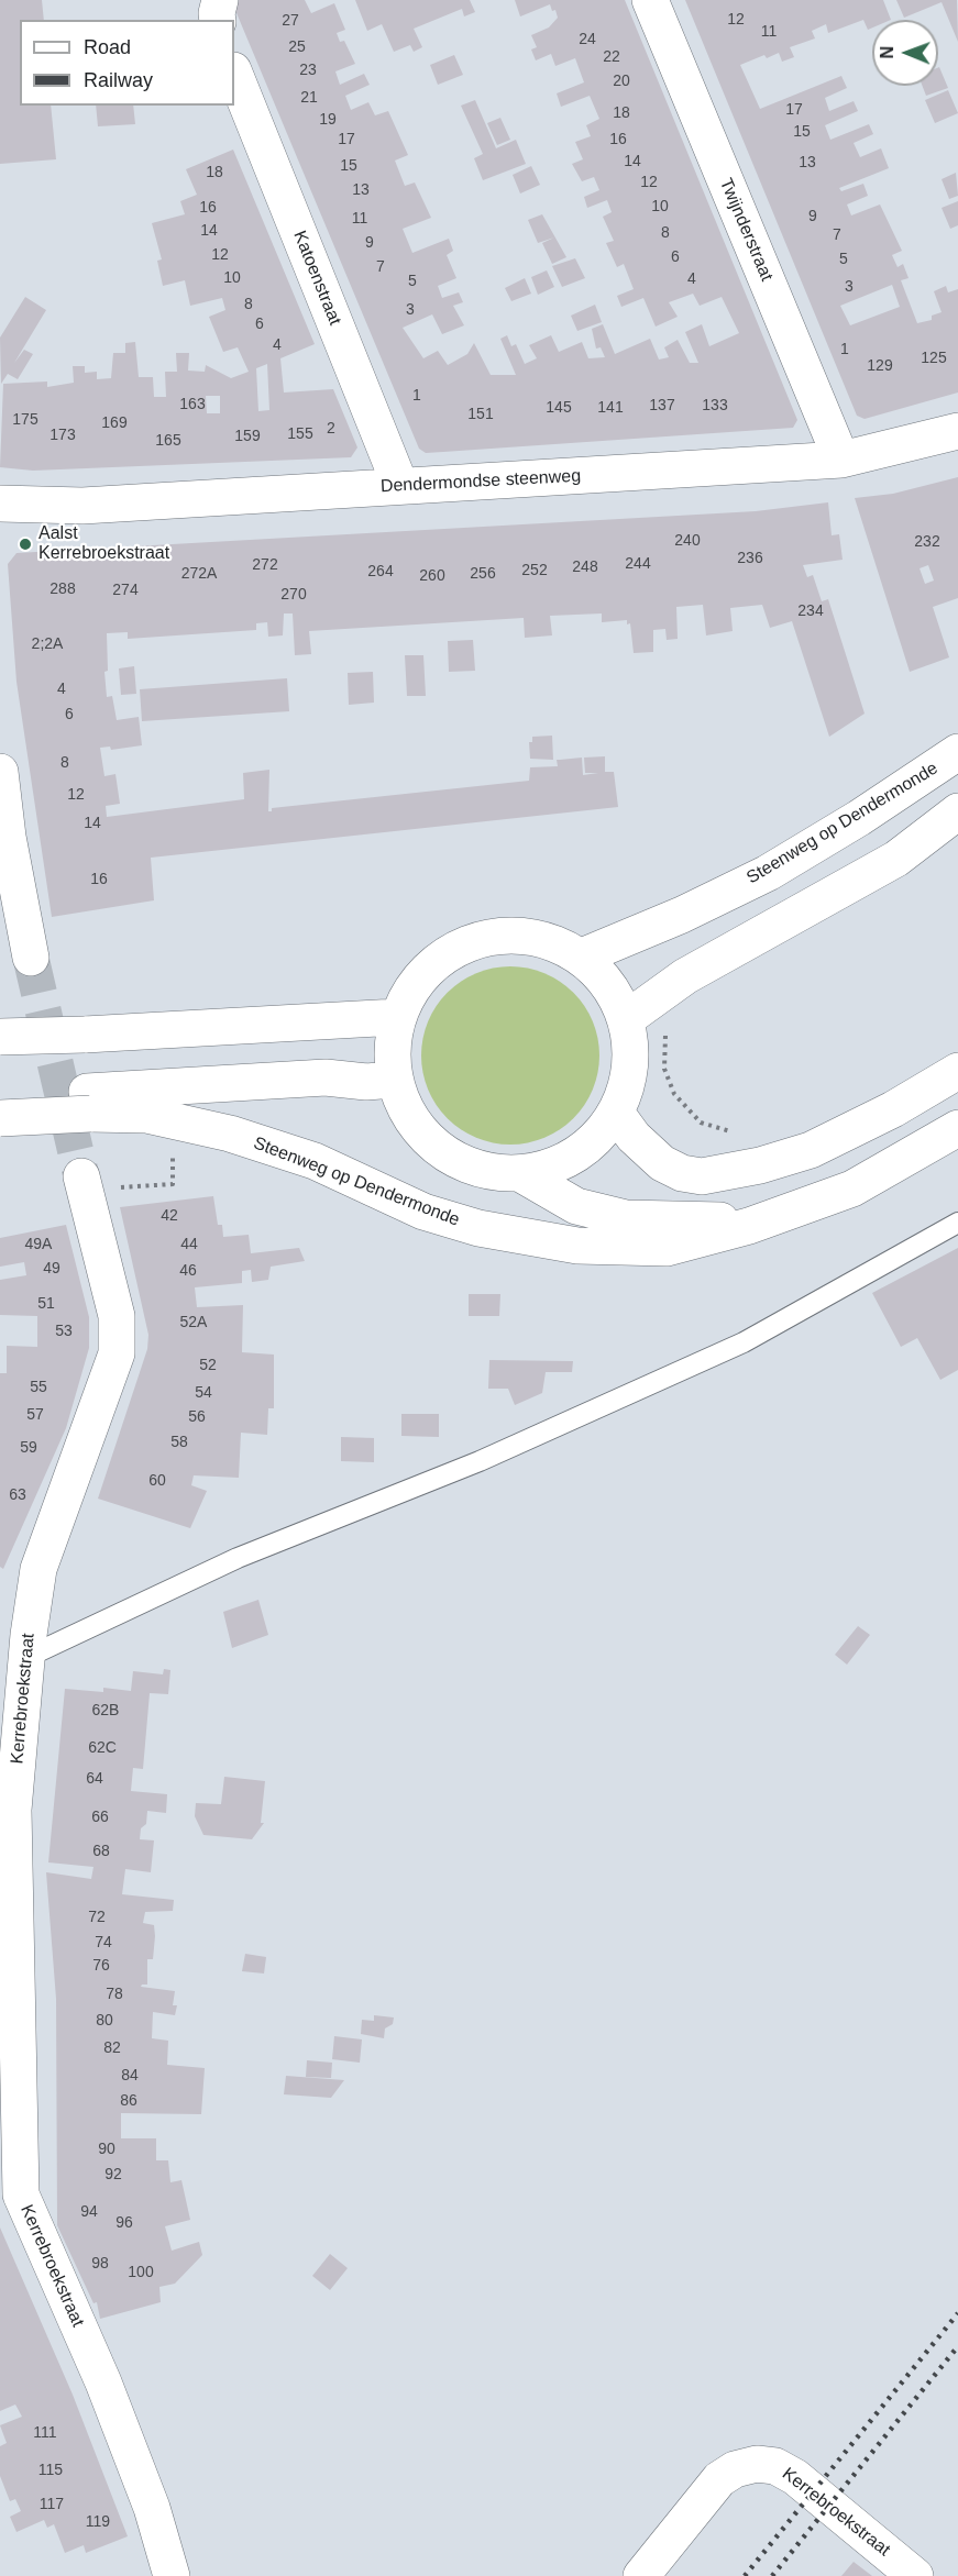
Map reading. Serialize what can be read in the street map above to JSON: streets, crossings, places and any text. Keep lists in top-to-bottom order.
{
  "streets": {
    "main road": [
      "Twijnderstraat",
      "Katoenstraat",
      "Dendermondse steenweg",
      "Steenweg op Dendermonde",
      "Kerrebroekstraat"
    ]
  },
  "crossings": [
    ["Twijnderstraat", "Dendermondse steenweg"],
    ["Katoenstraat", "Dendermondse steenweg"]
  ],
  "places": ["Aalst Kerrebroekstraat"],
  "house_numbers": [
    "12",
    "27",
    "11",
    "24",
    "25",
    "22",
    "23",
    "20",
    "21",
    "17",
    "18",
    "19",
    "15",
    "17",
    "16",
    "14",
    "13",
    "15",
    "18",
    "12",
    "13",
    "10",
    "16",
    "9",
    "11",
    "14",
    "8",
    "7",
    "9",
    "12",
    "6",
    "5",
    "7",
    "10",
    "4",
    "5",
    "3",
    "8",
    "3",
    "6",
    "4",
    "1",
    "125",
    "129",
    "1",
    "163",
    "137",
    "133",
    "145",
    "141",
    "151",
    "175",
    "169",
    "2",
    "155",
    "173",
    "159",
    "165",
    "240",
    "232",
    "236",
    "244",
    "272",
    "248",
    "252",
    "264",
    "272A",
    "256",
    "260",
    "288",
    "274",
    "270",
    "234",
    "2;2A",
    "4",
    "6",
    "8",
    "12",
    "14",
    "16",
    "42",
    "49A",
    "44",
    "49",
    "46",
    "51",
    "52A",
    "53",
    "52",
    "55",
    "54",
    "57",
    "56",
    "58",
    "59",
    "60",
    "63",
    "62B",
    "62C",
    "64",
    "66",
    "68",
    "72",
    "74",
    "76",
    "78",
    "80",
    "82",
    "84",
    "86",
    "90",
    "92",
    "94",
    "96",
    "98",
    "100",
    "111",
    "115",
    "117",
    "119"
  ],
  "legend": ["Road", "Railway"],
  "north": "left"
}
